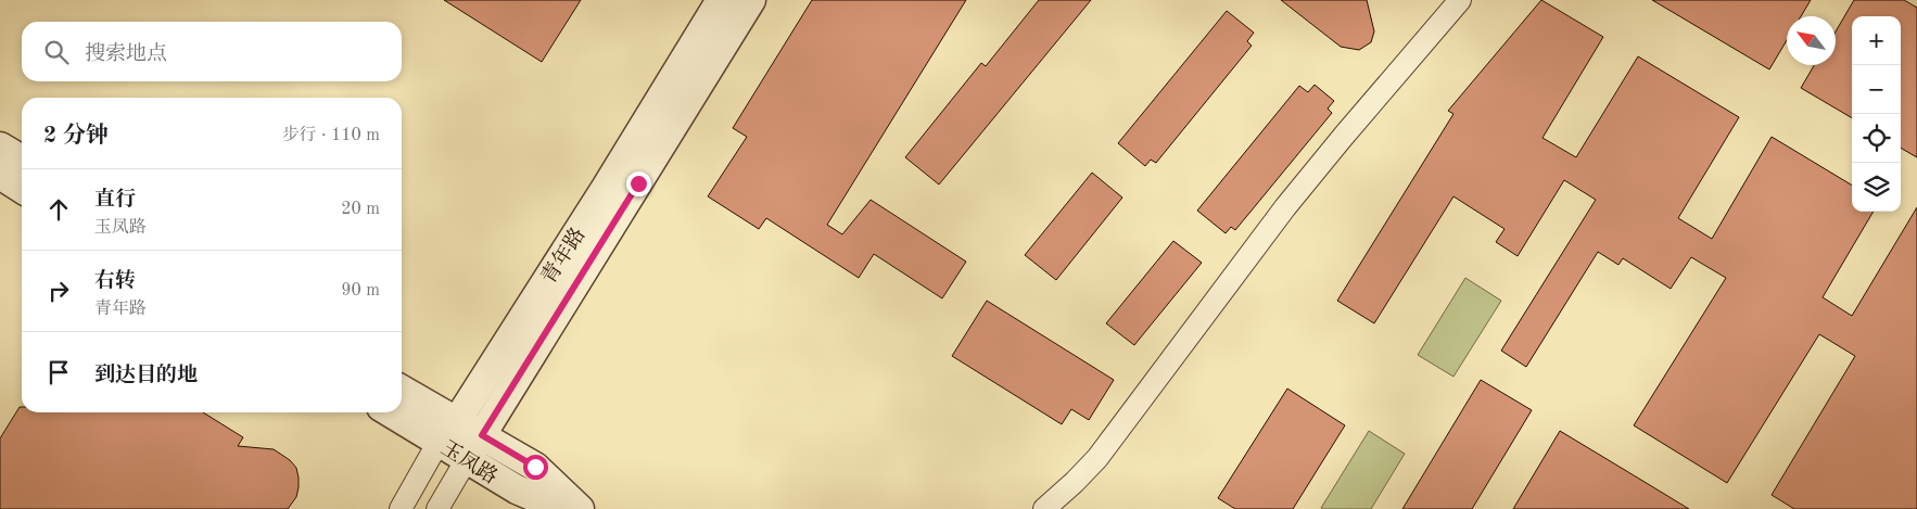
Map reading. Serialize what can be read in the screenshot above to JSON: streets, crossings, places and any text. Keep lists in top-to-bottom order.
{
  "streets": {
    "street": ["青年路", "玉凤路"]
  },
  "crossings": [
    ["青年路", "玉凤路"]
  ],
  "north": "top left",
  "page": {
    "map_buttons": ["+", "−"],
    "search": "搜索地点",
    "heading": ["2 分钟", "步行 · 110 m"],
    "list": [
      ["直行", "玉凤路", "20 m"],
      ["右转", "青年路", "90 m"],
      "到达目的地"
    ]
  }
}
